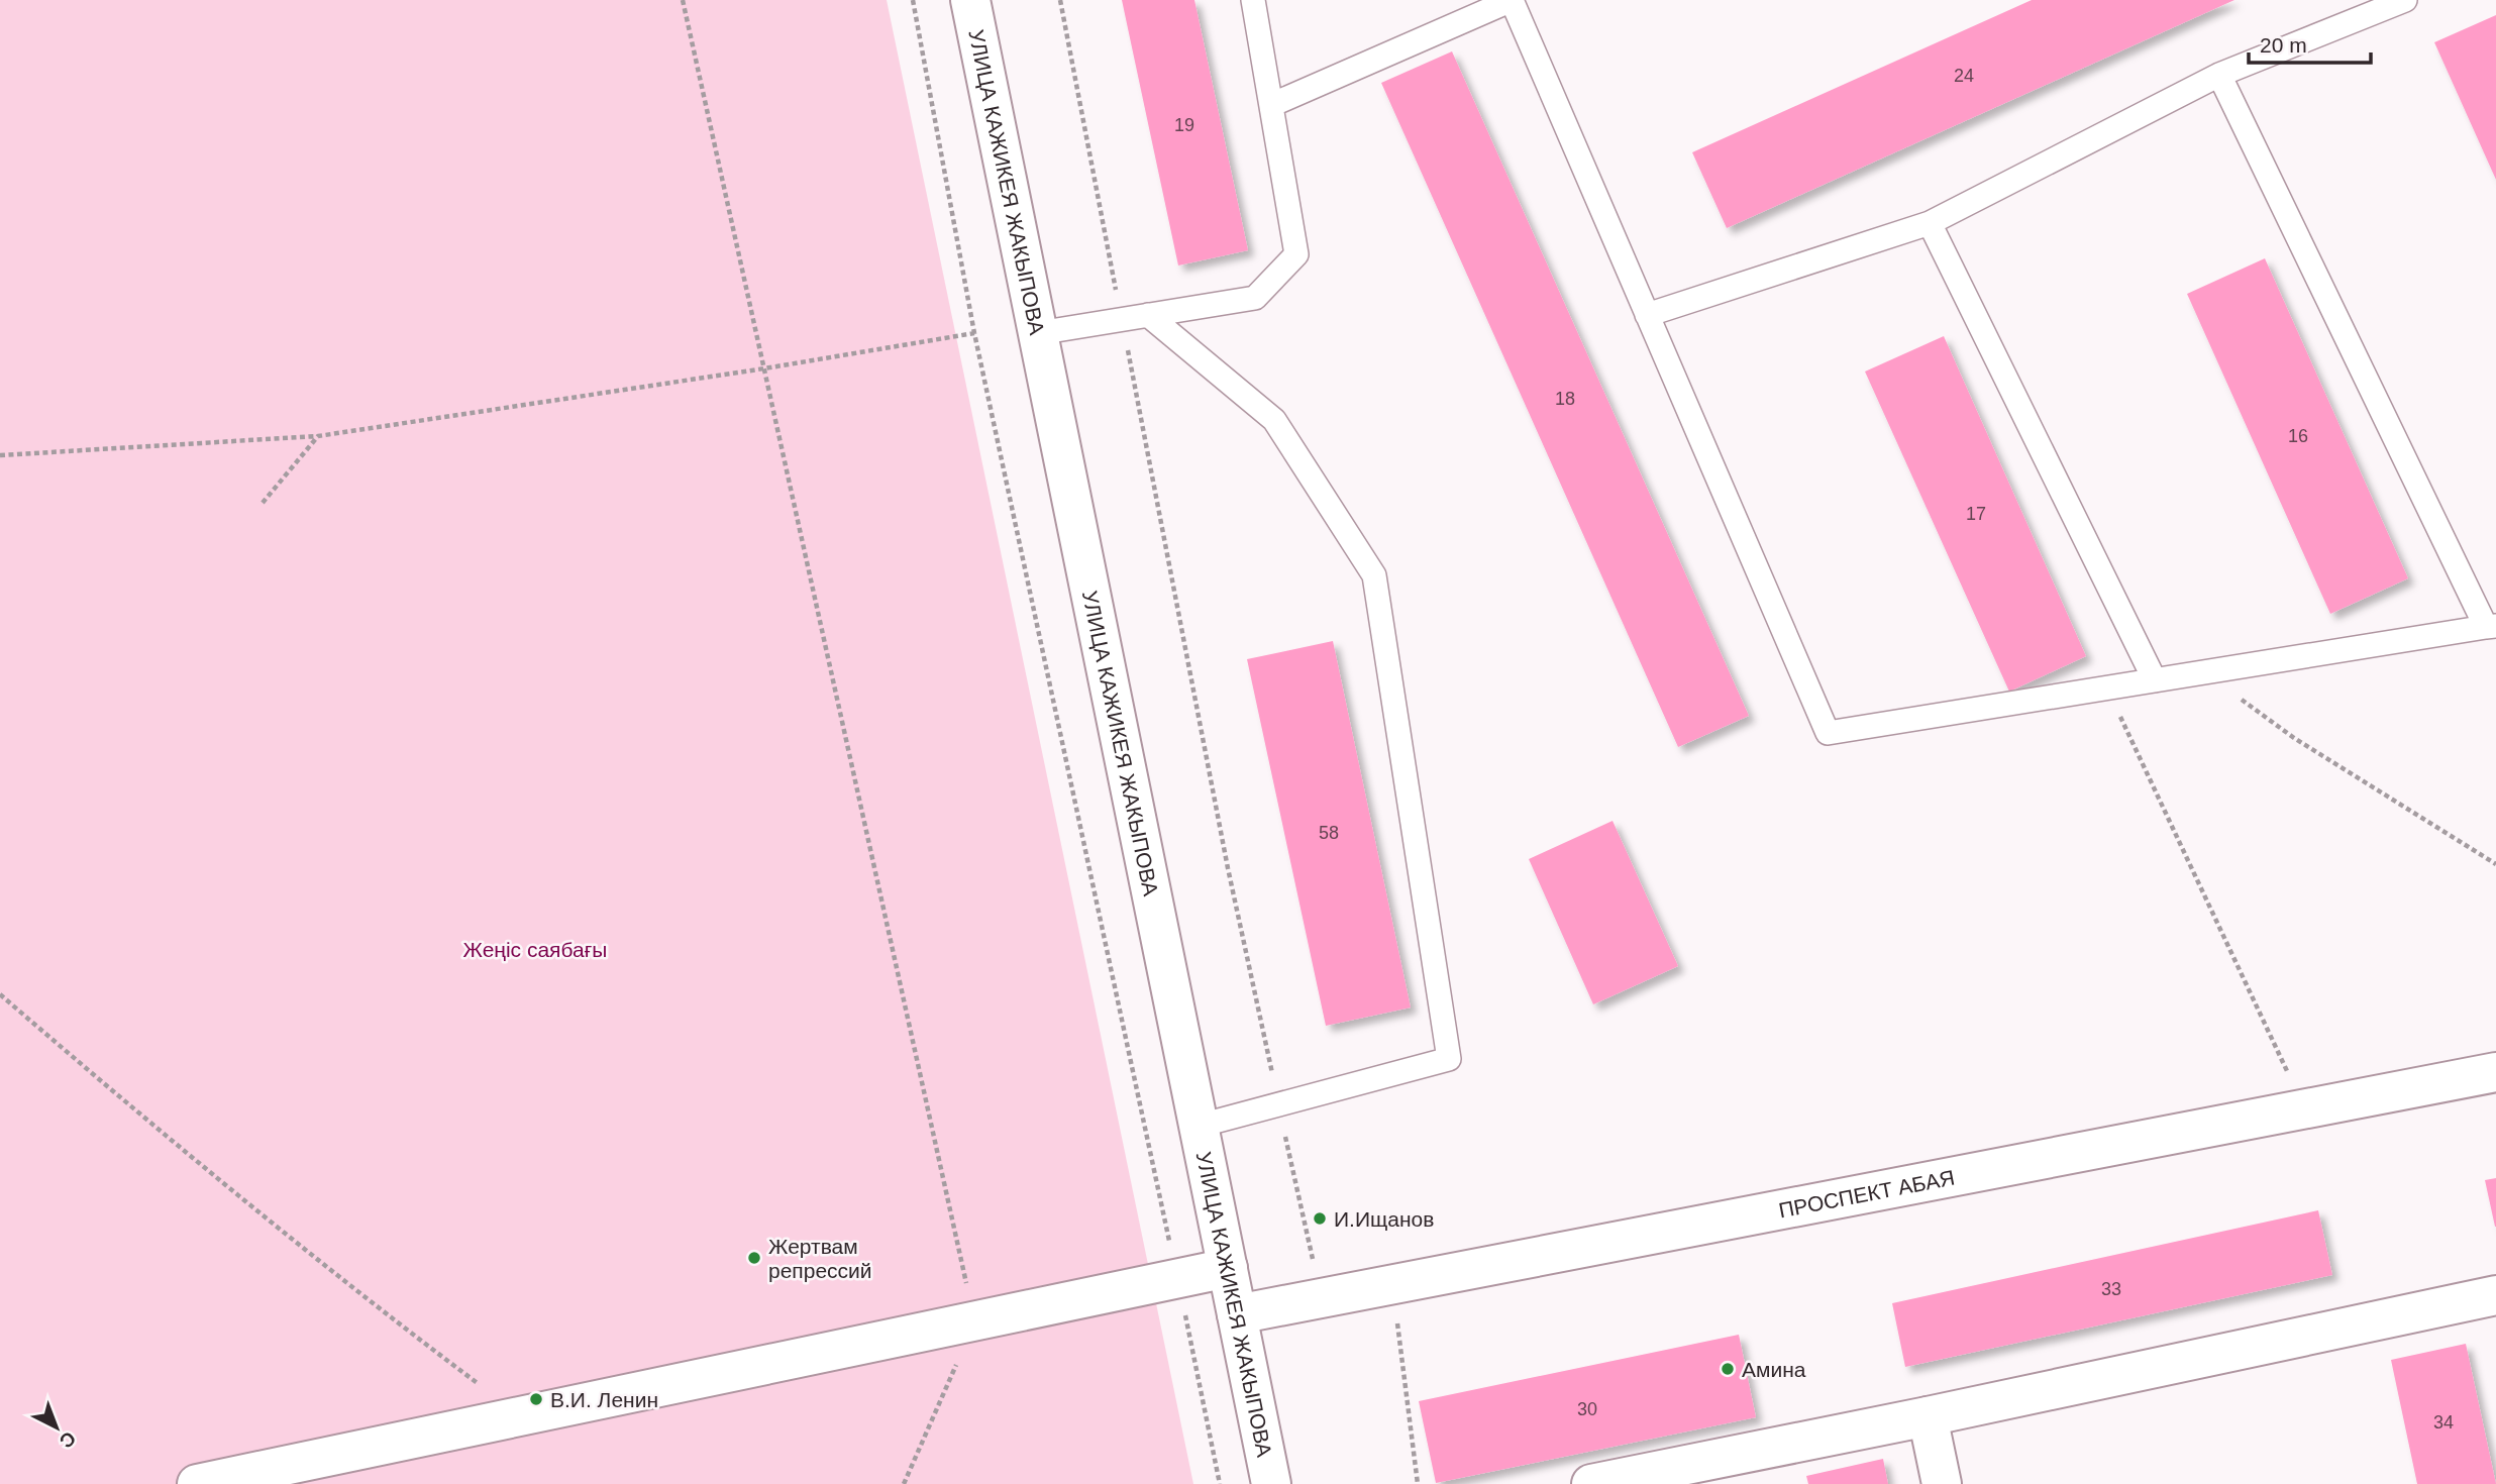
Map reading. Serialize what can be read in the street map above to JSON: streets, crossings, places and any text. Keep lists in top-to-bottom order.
{
  "streets": {
    "street": ["УЛИЦА КАЖИКЕЯ ЖАКЫПОВА", "ПРОСПЕКТ АБАЯ"]
  },
  "crossings": [
    ["УЛИЦА КАЖИКЕЯ ЖАКЫПОВА", "ПРОСПЕКТ АБАЯ"]
  ],
  "parks": ["Жеңіс саябағы"],
  "places": [
    "И.Ищанов",
    "Жертвам репрессий",
    "Амина",
    "В.И. Ленин"
  ],
  "house_numbers": [
    "24",
    "19",
    "18",
    "16",
    "17",
    "58",
    "33",
    "30",
    "34"
  ],
  "scale_bar": "20 m",
  "north": "bottom right"
}
